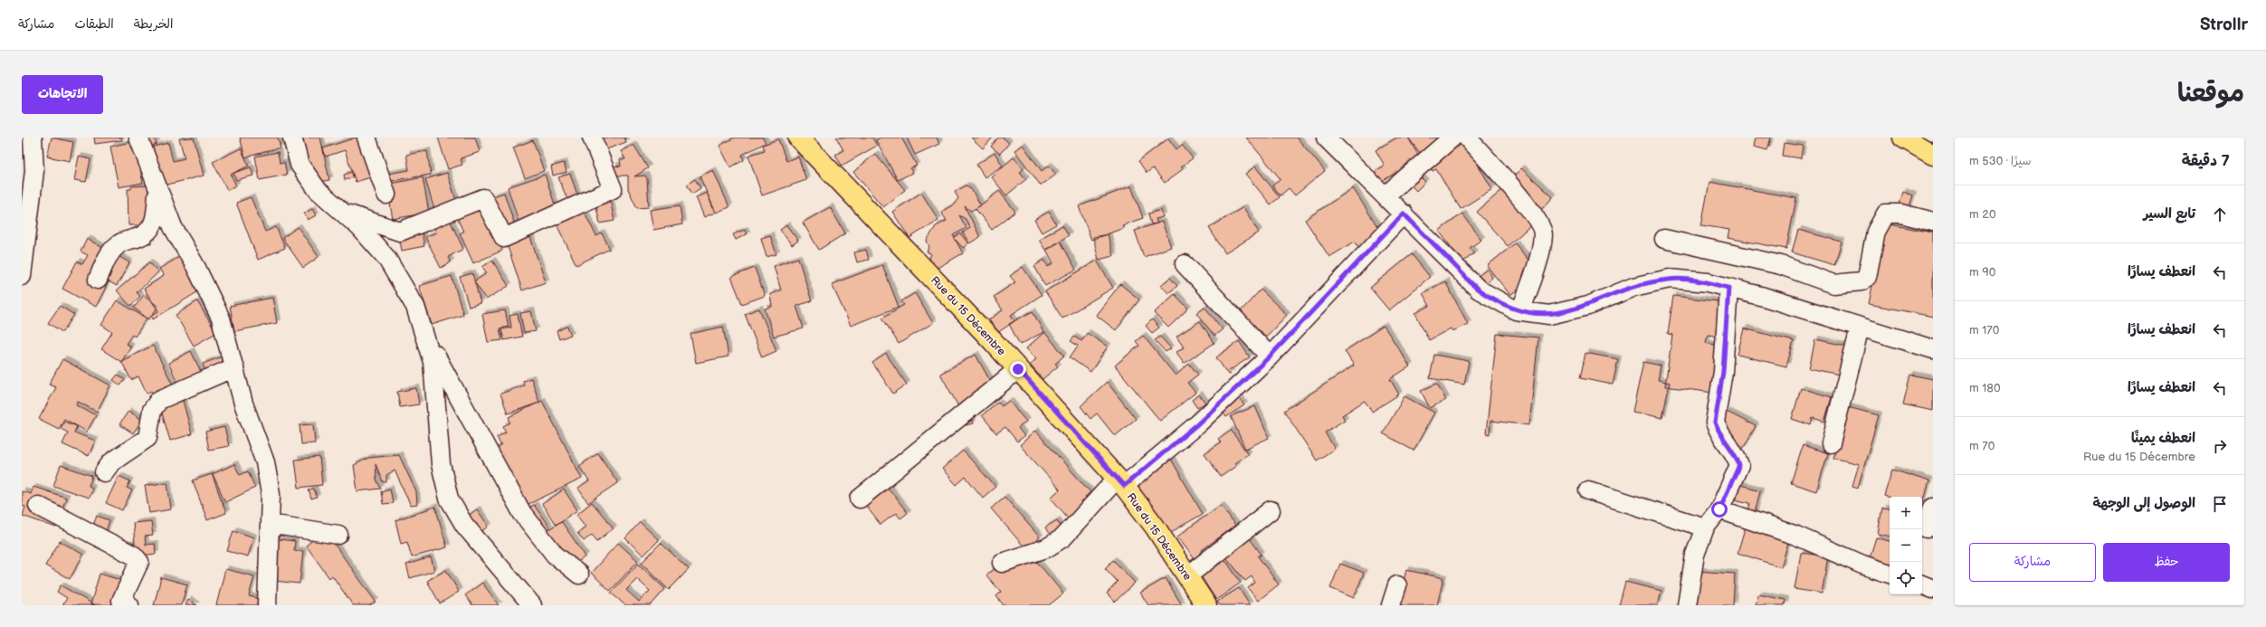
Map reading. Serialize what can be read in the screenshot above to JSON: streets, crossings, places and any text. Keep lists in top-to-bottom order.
{
  "streets": {
    "main road": ["Rue du 15 Décembre"]
  },
  "page": {
    "header": "Strollr",
    "nav": ["الخريطة", "الطبقات", "مشاركة"],
    "title": "موقعنا",
    "buttons": [
      "الاتجاهات",
      ["حفظ", "مشاركة"]
    ],
    "heading": ["7 دقيقة", "سيرًا · 530 m"],
    "list": [
      ["تابع السير", "20 m"],
      ["انعطف يسارًا", "90 m"],
      ["انعطف يسارًا", "170 m"],
      ["انعطف يسارًا", "180 m"],
      ["انعطف يمينًا", "Rue du 15 Décembre", "70 m"],
      "الوصول إلى الوجهة"
    ],
    "map_buttons": ["+", "−"]
  }
}
